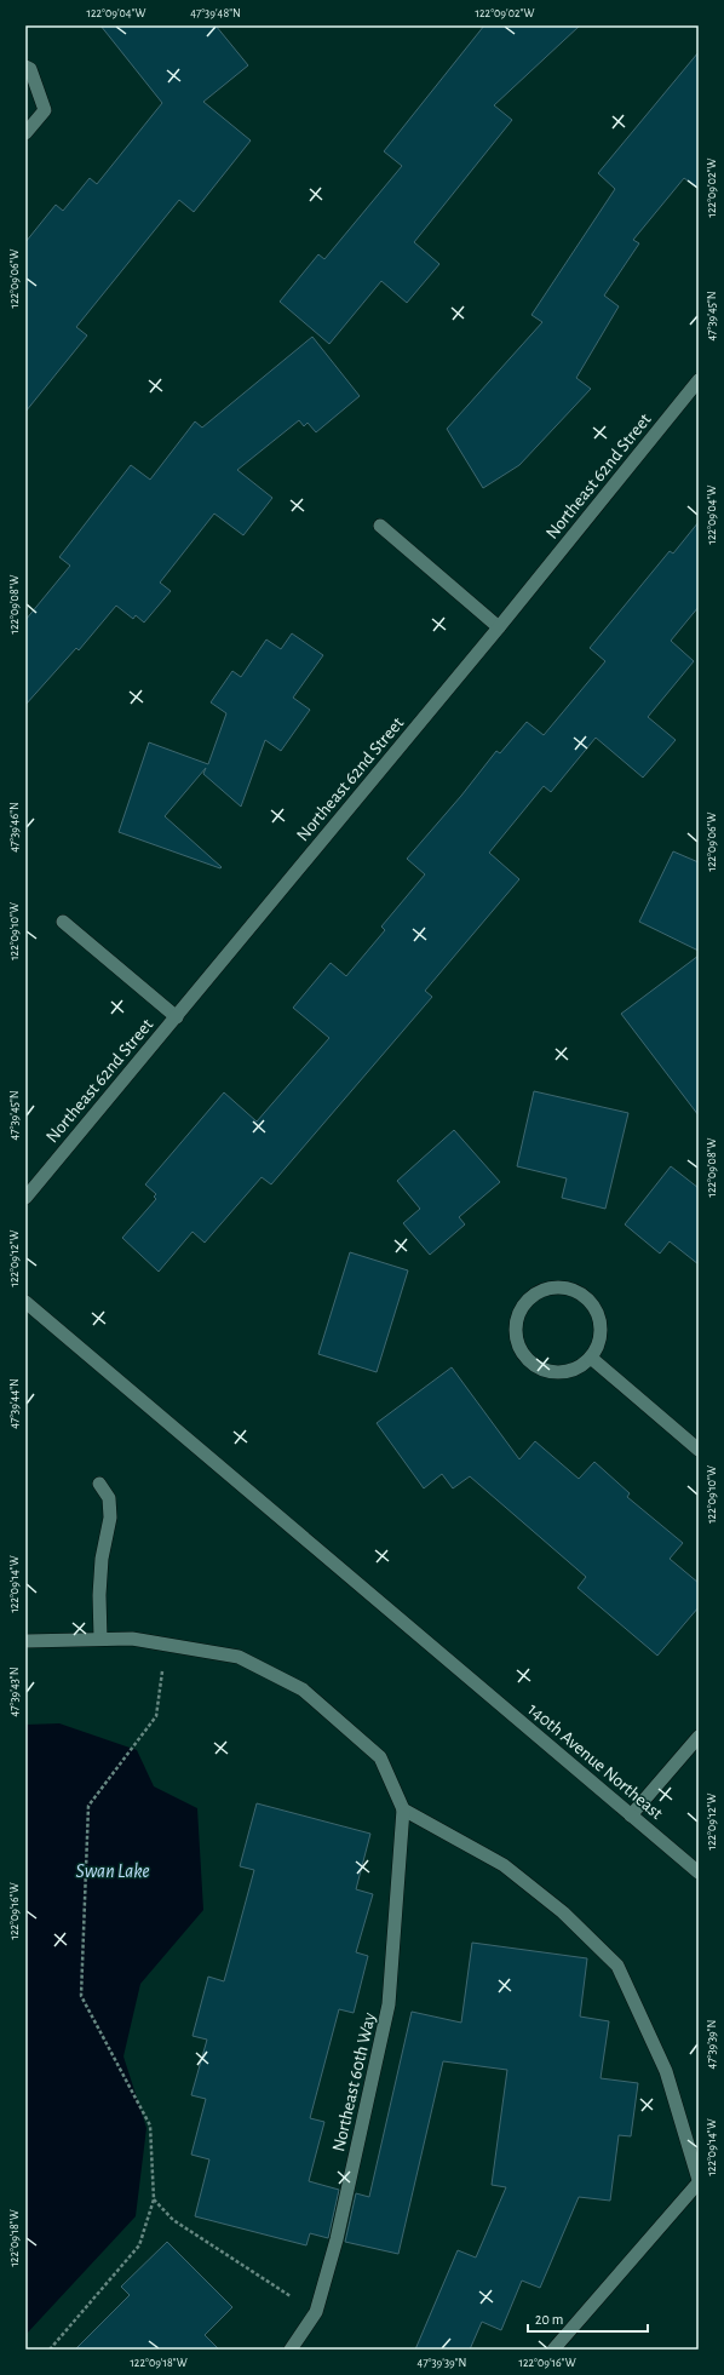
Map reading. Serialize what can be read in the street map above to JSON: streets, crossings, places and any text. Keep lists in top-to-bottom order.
{
  "streets": {
    "street": ["Northeast 62nd Street", "140th Avenue Northeast", "Northeast 60th Way"]
  },
  "water": ["Swan Lake"],
  "scale_bar": "20 m",
  "coordinates": [
    "122°09'04\"W",
    "47°39'48\"N",
    "122°09'02\"W",
    "122°09'06\"W",
    "47°39'45\"N",
    "122°09'08\"W",
    "47°39'46\"N",
    "122°09'10\"W",
    "122°09'12\"W",
    "47°39'44\"N",
    "122°09'14\"W",
    "47°39'43\"N",
    "122°09'16\"W",
    "47°39'39\"N",
    "122°09'18\"W"
  ]
}
